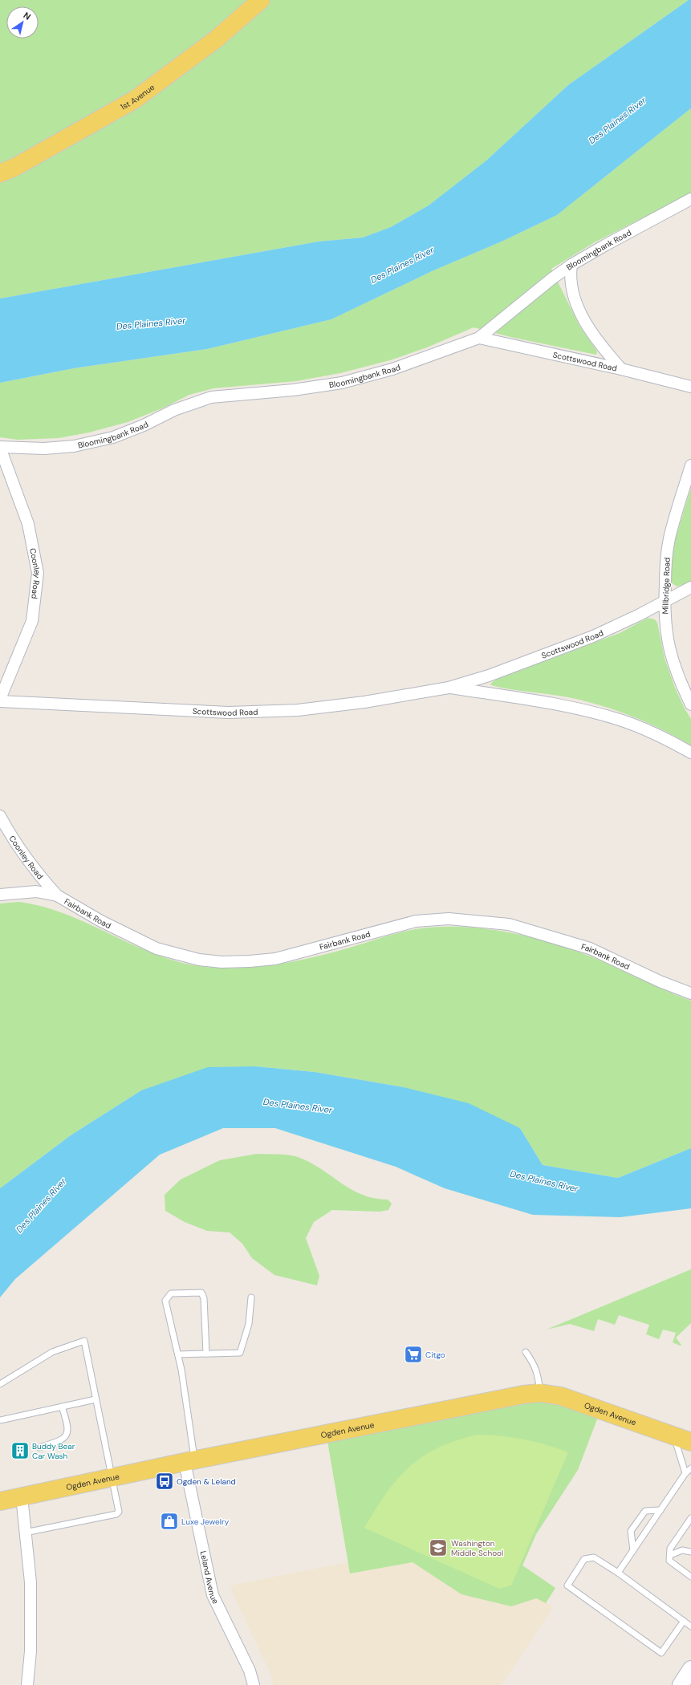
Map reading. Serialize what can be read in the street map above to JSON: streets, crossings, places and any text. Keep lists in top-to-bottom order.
{
  "streets": {
    "main road": ["1st Avenue", "Ogden Avenue"],
    "street": [
      "Bloomingbank Road",
      "Scottswood Road",
      "Coonley Road",
      "Millbridge Road",
      "Fairbank Road",
      "Leland Avenue"
    ]
  },
  "crossings": [
    ["Bloomingbank Road", "Scottswood Road"],
    ["Bloomingbank Road", "Coonley Road"],
    ["Scottswood Road", "Coonley Road"],
    ["Scottswood Road", "Millbridge Road"],
    ["Coonley Road", "Fairbank Road"],
    ["Ogden Avenue", "Leland Avenue"]
  ],
  "water": ["Des Plaines River"],
  "places": {
    "supermarket": ["Citgo"],
    "building": ["Buddy Bear Car Wash"],
    "bus stop": ["Ogden & Leland"],
    "shop": ["Luxe Jewelry"],
    "school or university": ["Washington Middle School"]
  },
  "north": "top right"
}
